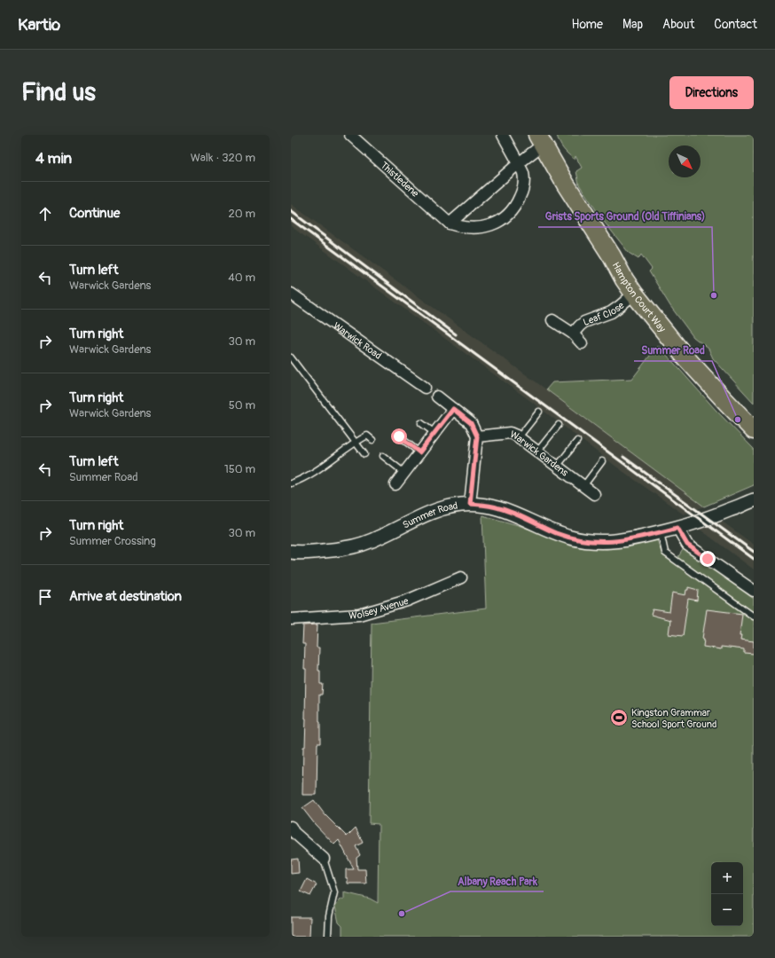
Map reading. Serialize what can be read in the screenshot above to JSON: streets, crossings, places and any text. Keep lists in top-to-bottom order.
{
  "streets": {
    "highway": ["Hampton Court Way"],
    "street": [
      "Thistledene",
      "Leaf Close",
      "Warwick Road",
      "Warwick Gardens",
      "Summer Road",
      "Wolsey Avenue"
    ]
  },
  "crossings": [
    ["Hampton Court Way", "Leaf Close"]
  ],
  "places": {
    "other": ["Grists Sports Ground (Old Tiffinians)", "Summer Road", "Albany Reach Park"],
    "sports": ["Kingston Grammar School Sport Ground"]
  },
  "north": "bottom right",
  "page": {
    "header": "Kartio",
    "nav": [
      "Home",
      "Map",
      "About",
      "Contact"
    ],
    "buttons": "Directions",
    "title": "Find us",
    "heading": ["4 min", "Walk · 320 m"],
    "list": [
      ["Continue", "20 m"],
      ["Turn left", "Warwick Gardens", "40 m"],
      ["Turn right", "Warwick Gardens", "30 m"],
      ["Turn right", "Warwick Gardens", "50 m"],
      ["Turn left", "Summer Road", "150 m"],
      ["Turn right", "Summer Crossing", "30 m"],
      "Arrive at destination"
    ],
    "map_buttons": ["+", "−"]
  }
}
